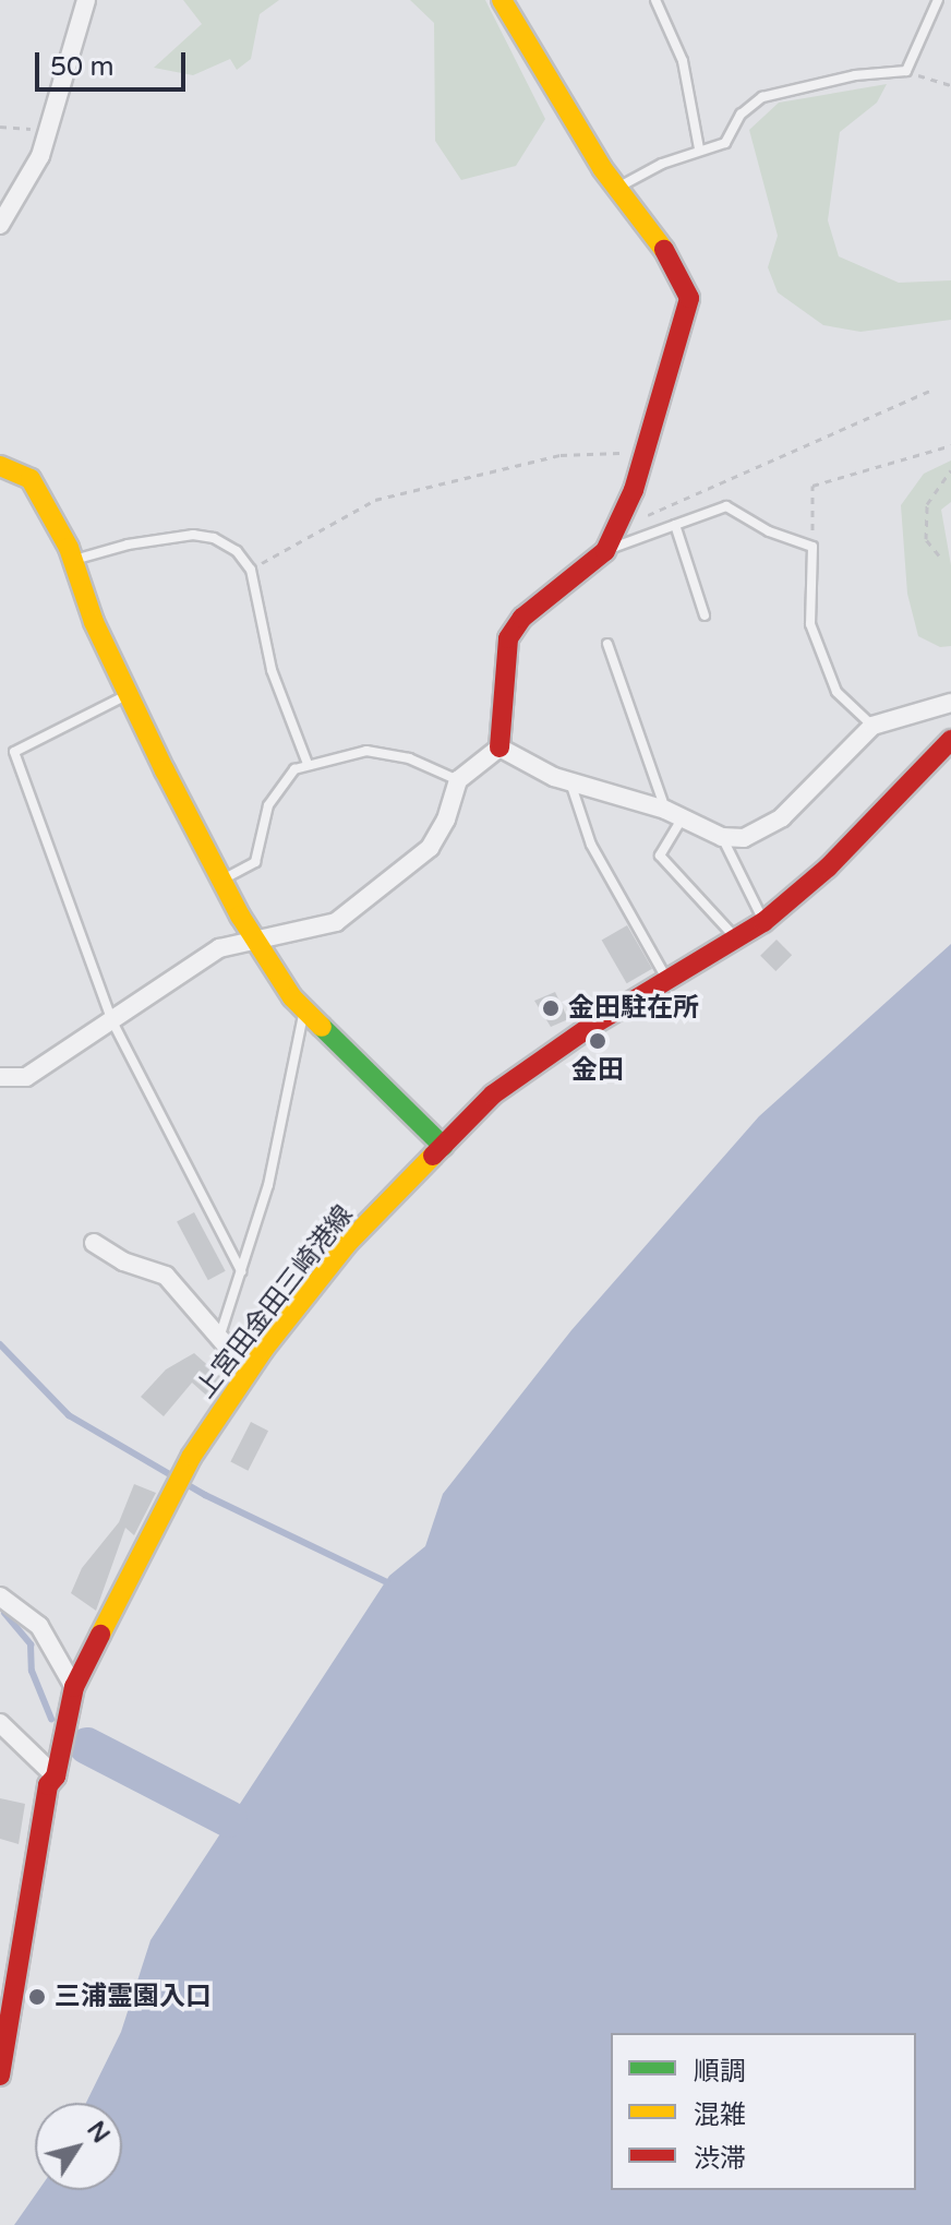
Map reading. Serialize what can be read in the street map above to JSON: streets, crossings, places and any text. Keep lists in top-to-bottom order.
{
  "streets": {
    "main road": ["上宮田金田三崎港線"]
  },
  "places": ["金田駐在所", "金田", "三浦霊園入口"],
  "legend": ["順調", "混雑", "渋滞"],
  "scale_bar": "50 m",
  "north": "top right"
}
